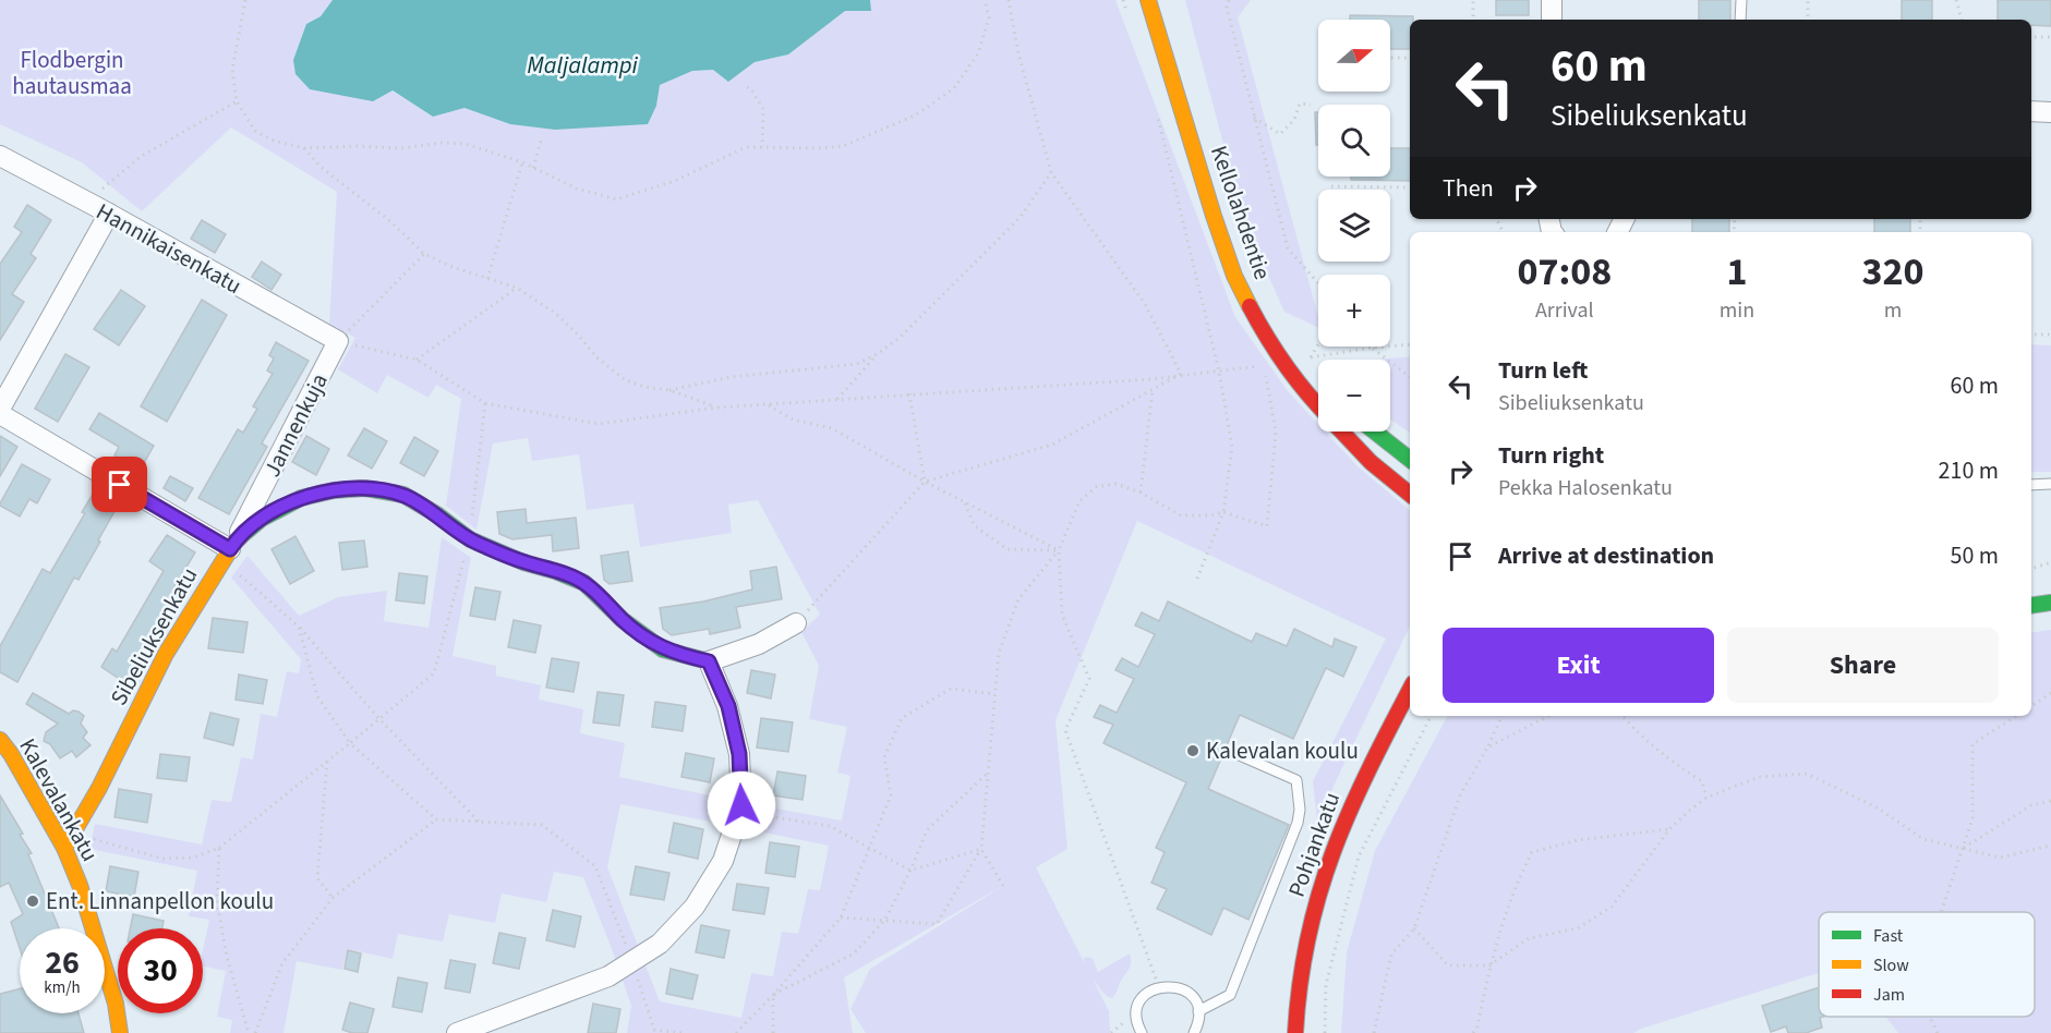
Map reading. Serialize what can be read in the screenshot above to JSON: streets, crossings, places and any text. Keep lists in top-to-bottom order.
{
  "streets": {
    "street": [
      "Kellolahdentie",
      "Hannikaisenkatu",
      "Jannenkuja",
      "Sibeliuksenkatu",
      "Kalevalankatu",
      "Pohjankatu"
    ]
  },
  "crossings": [
    ["Hannikaisenkatu", "Jannenkuja"],
    ["Jannenkuja", "Sibeliuksenkatu"],
    ["Sibeliuksenkatu", "Kalevalankatu"]
  ],
  "water": ["Maljalampi"],
  "parks": ["Flodbergin hautausmaa"],
  "places": ["Kalevalan koulu", "Ent. Linnanpellon koulu"],
  "legend": ["Fast", "Slow", "Jam"],
  "north": "right",
  "page": {
    "map_buttons": ["+", "−"],
    "turn": ["60 m", "Sibeliuksenkatu"],
    "then": "Then",
    "eta": [
      "07:08",
      "Arrival",
      "1",
      "min",
      "320",
      "m"
    ],
    "list": [
      {
        "name": "Turn left",
        "note": "Sibeliuksenkatu",
        "value": "60 m"
      },
      {
        "name": "Turn right",
        "note": "Pekka Halosenkatu",
        "value": "210 m"
      },
      {
        "name": "Arrive at destination",
        "value": "50 m"
      }
    ],
    "buttons": ["Exit", "Share"],
    "speed": "26 km/h",
    "limit": "30"
  }
}
